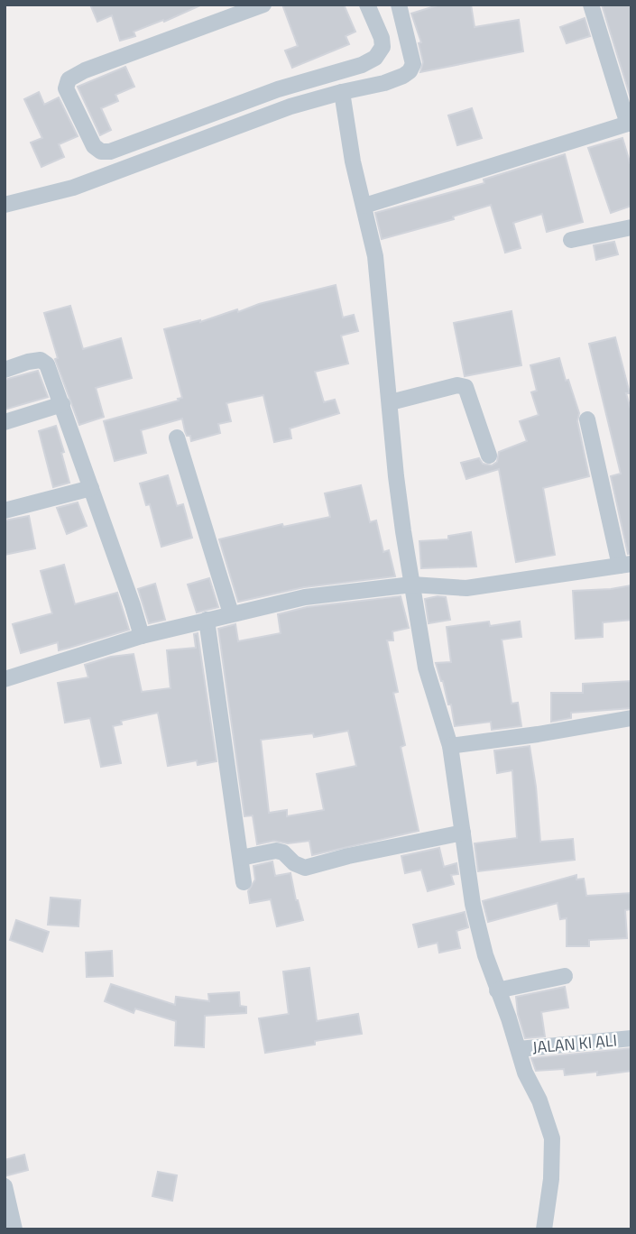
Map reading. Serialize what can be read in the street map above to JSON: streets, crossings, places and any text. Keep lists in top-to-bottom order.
{
  "streets": {
    "street": ["JALAN KI ALI"]
  }
}
